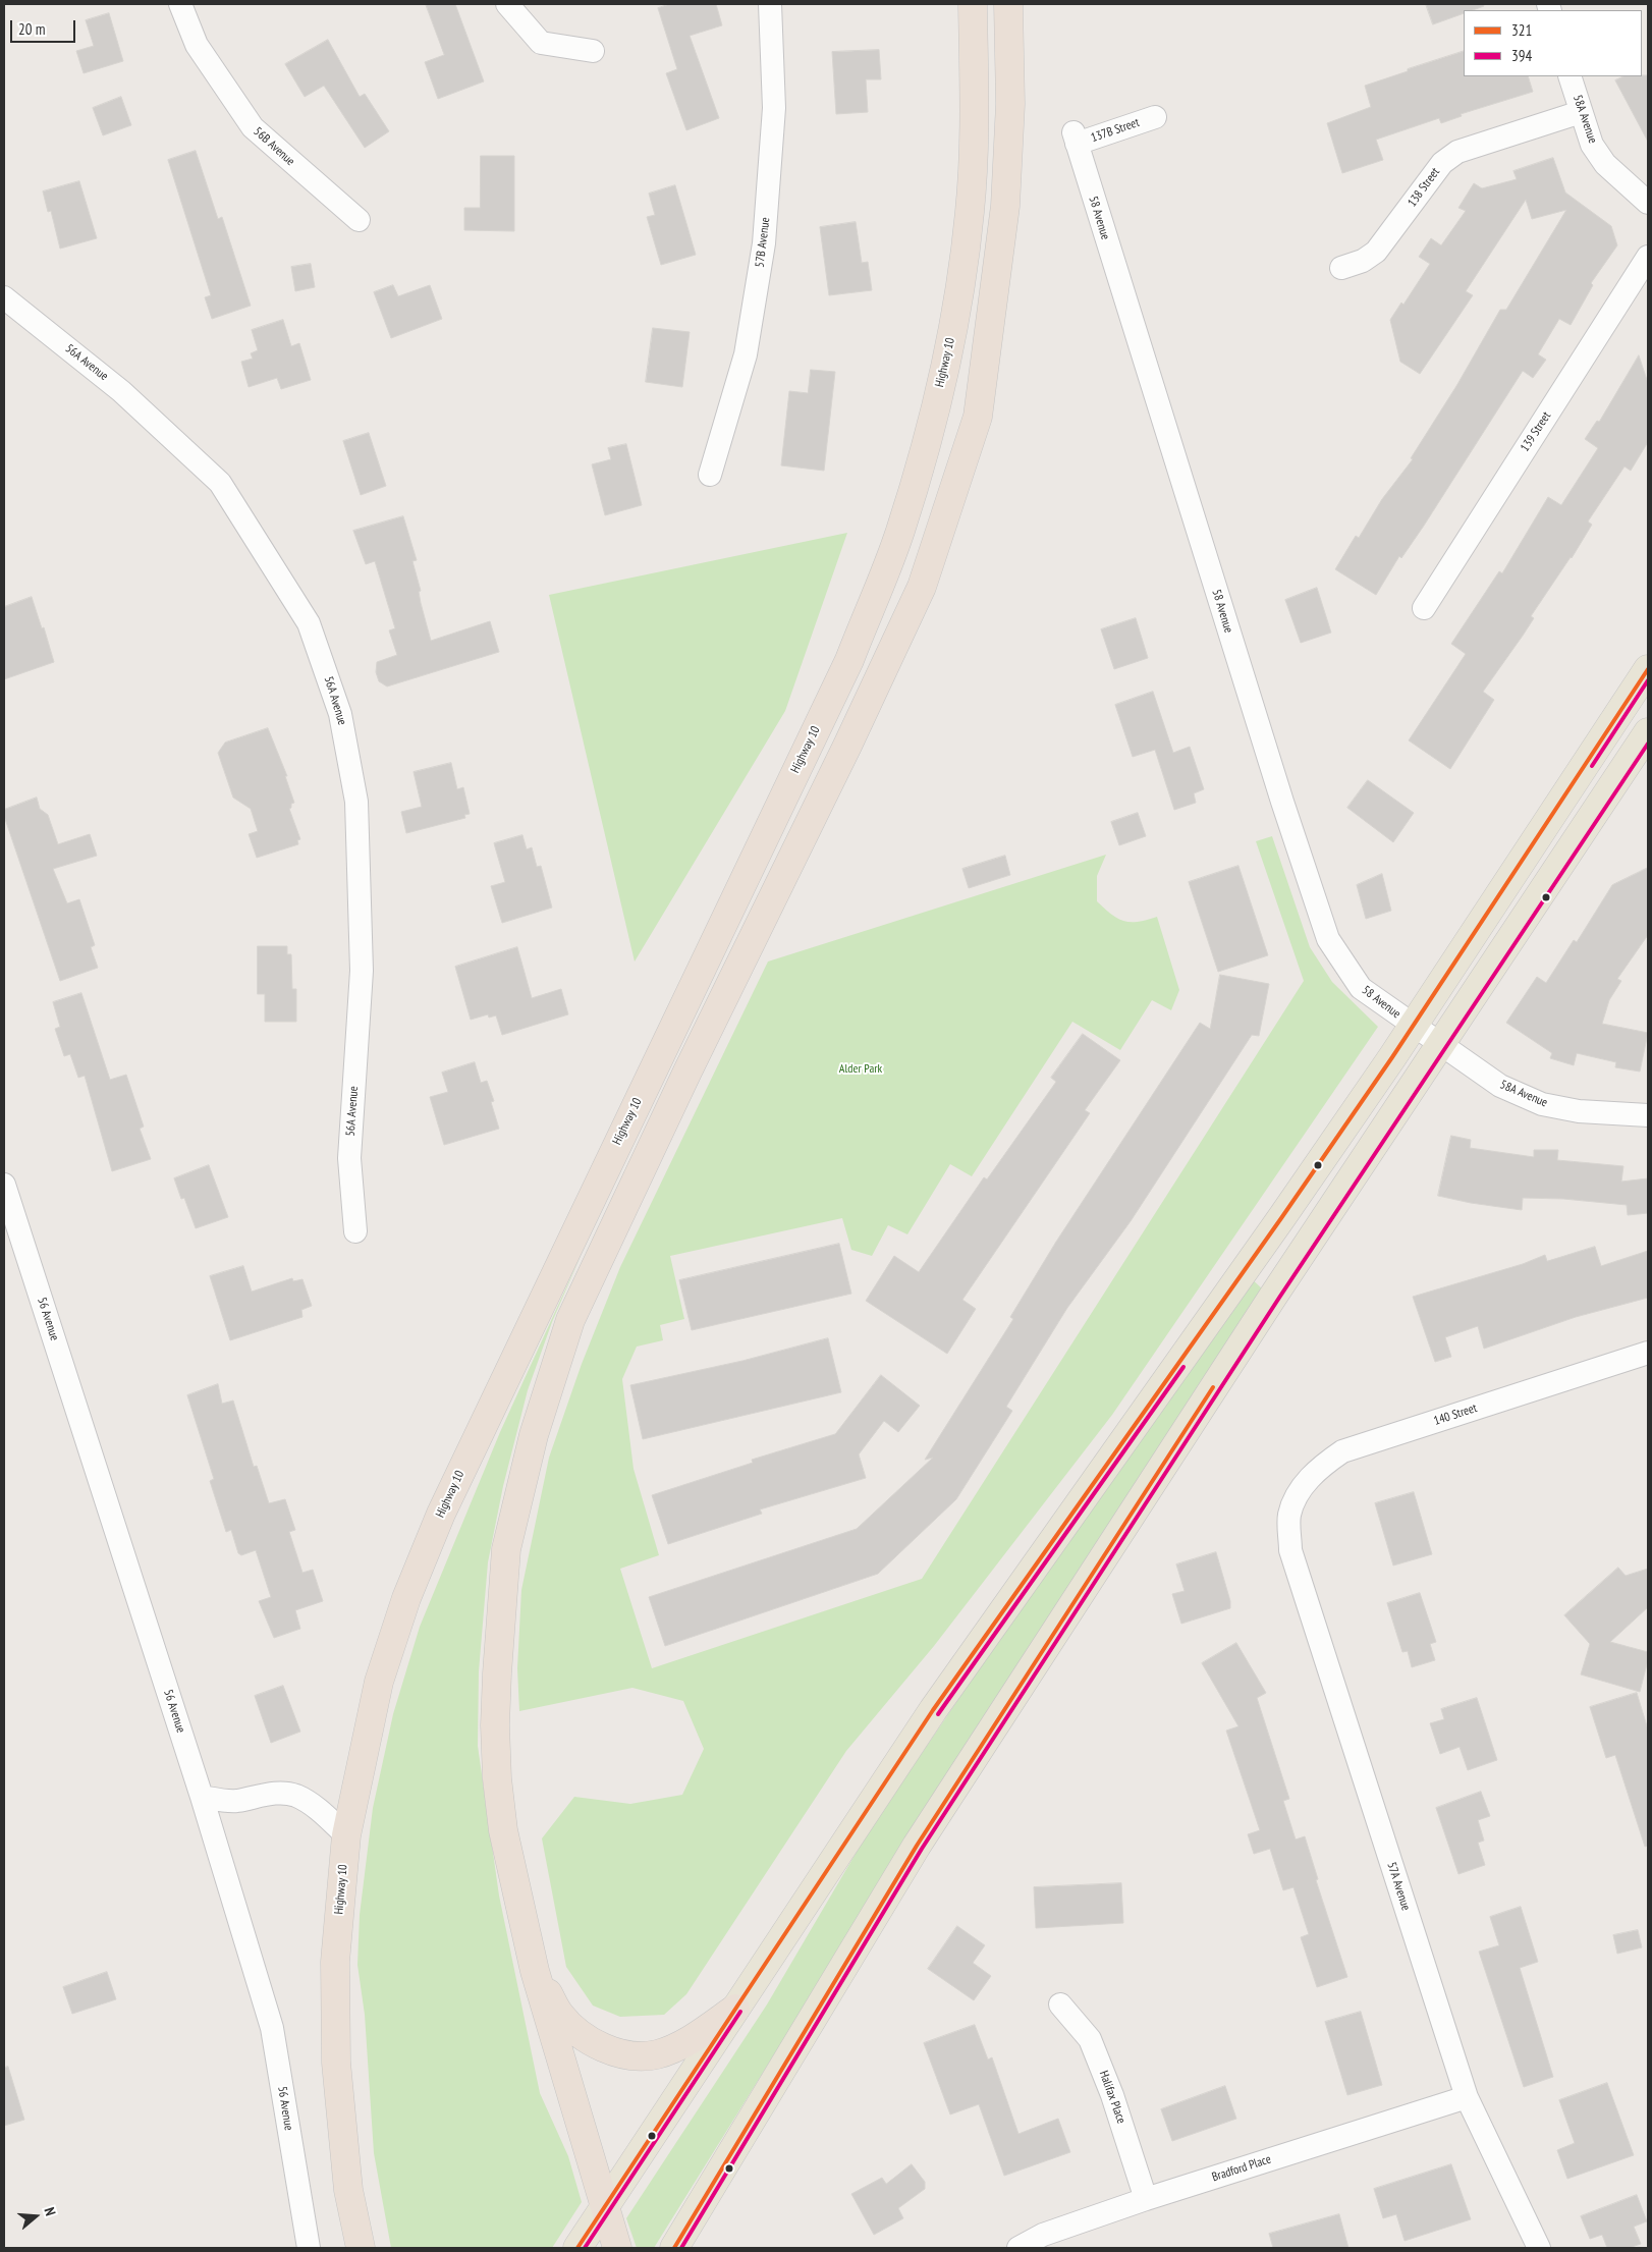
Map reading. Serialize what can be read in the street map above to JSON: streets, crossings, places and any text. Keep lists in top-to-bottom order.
{
  "streets": {
    "highway": ["Highway 10"],
    "street": [
      "58A Avenue",
      "137B Street",
      "56B Avenue",
      "138 Street",
      "58 Avenue",
      "57B Avenue",
      "56A Avenue",
      "139 Street",
      "56 Avenue",
      "140 Street",
      "57A Avenue",
      "Halifax Place",
      "Bradford Place"
    ]
  },
  "crossings": [
    ["58A Avenue", "138 Street"],
    ["58A Avenue", "58 Avenue"],
    ["137B Street", "58 Avenue"],
    ["140 Street", "57A Avenue"],
    ["57A Avenue", "Bradford Place"],
    ["Halifax Place", "Bradford Place"]
  ],
  "parks": ["Alder Park"],
  "lines": ["transit line 321", "transit line 394"],
  "legend": ["321", "394"],
  "scale_bar": "20 m",
  "north": "right"
}
